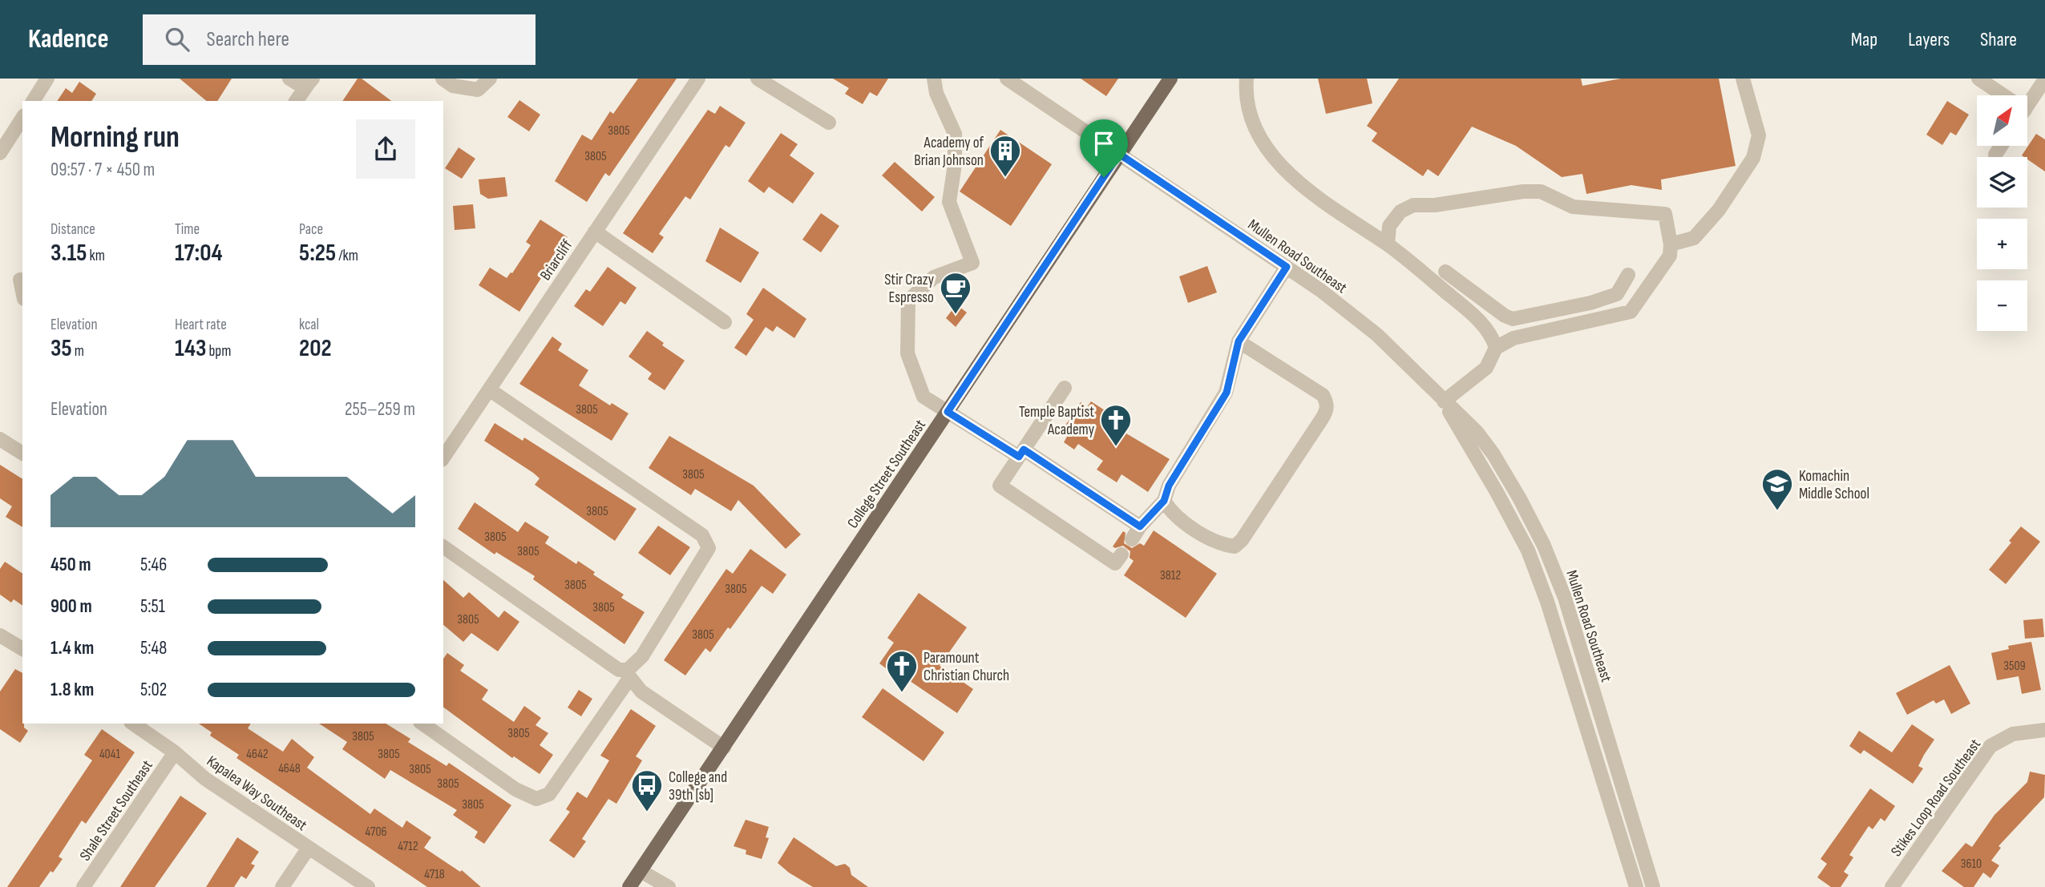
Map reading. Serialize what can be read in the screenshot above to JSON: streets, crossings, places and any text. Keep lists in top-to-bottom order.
{
  "streets": {
    "main road": ["College Street Southeast"],
    "street": [
      "Mullen Road Southeast",
      "Briarcliff",
      "Kapalea Way Southeast",
      "Stikes Loop Road Southeast",
      "Shale Street Southeast"
    ]
  },
  "crossings": [
    ["Mullen Road Southeast", "College Street Southeast"],
    ["Kapalea Way Southeast", "Shale Street Southeast"]
  ],
  "places": {
    "building": ["Academy of Brian Johnson"],
    "cafe": ["Stir Crazy Espresso"],
    "church": ["Temple Baptist Academy", "Paramount Christian Church"],
    "school or university": ["Komachin Middle School"],
    "bus stop": ["College and 39th [sb]"]
  },
  "house_numbers": [
    "3805",
    "3805",
    "3805",
    "3805",
    "3805",
    "3805",
    "3805",
    "3812",
    "3805",
    "3805",
    "3805",
    "3805",
    "3805",
    "3509",
    "3805",
    "3805",
    "4041",
    "4642",
    "3805",
    "4648",
    "3805",
    "3805",
    "3805",
    "4706",
    "4712",
    "3610",
    "4718"
  ],
  "north": "top right",
  "page": {
    "header": "Kadence",
    "search": "Search here",
    "nav": ["Map", "Layers", "Share"],
    "map_buttons": ["+", "−"],
    "heading": ["Morning run", "09:57 · 7 × 450 m"],
    "stats": [
      ["Distance", "3.15 km"],
      ["Time", "17:04"],
      ["Pace", "5:25 /km"],
      ["Elevation", "35 m"],
      ["Heart rate", "143 bpm"],
      ["kcal", "202"]
    ],
    "chart": ["Elevation", "255–259 m"],
    "list": [
      {
        "name": "450 m",
        "note": "5:46"
      },
      {
        "name": "900 m",
        "note": "5:51"
      },
      {
        "name": "1.4 km",
        "note": "5:48"
      },
      {
        "name": "1.8 km",
        "note": "5:02"
      }
    ]
  }
}
